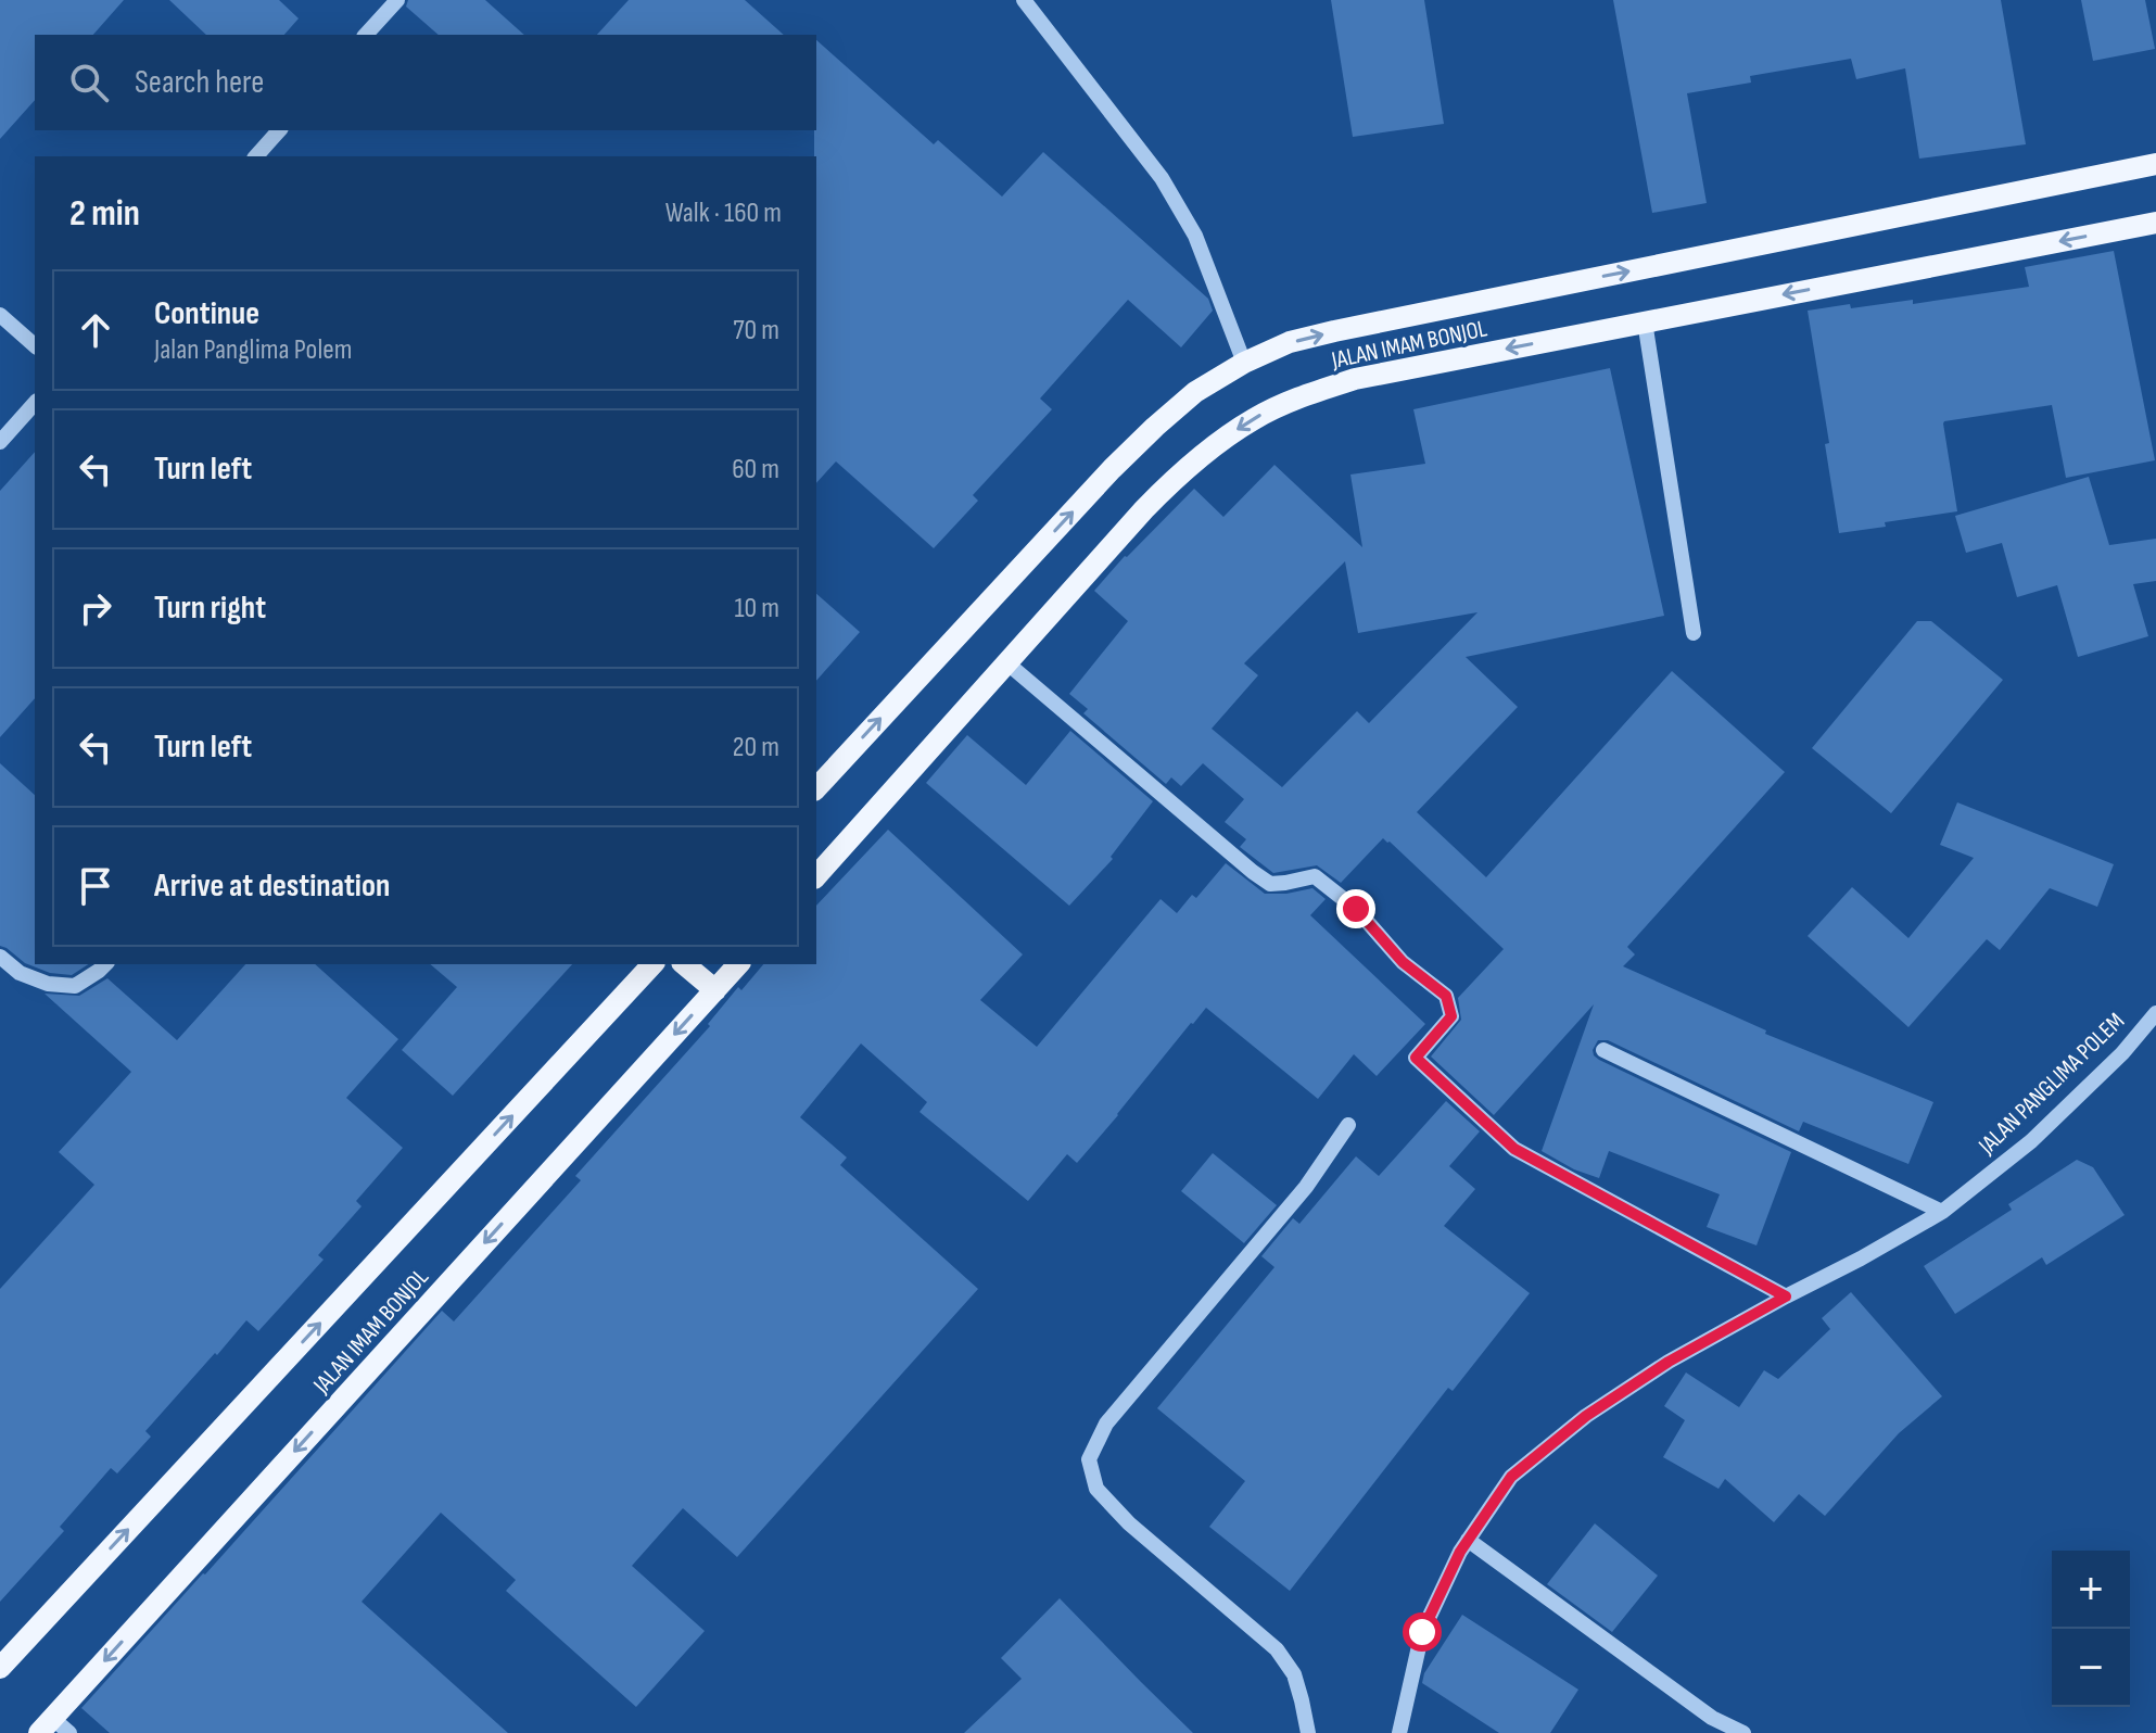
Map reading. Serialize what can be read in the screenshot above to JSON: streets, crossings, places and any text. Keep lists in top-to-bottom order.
{
  "streets": {
    "main road": ["JALAN IMAM BONJOL"],
    "street": ["JALAN PANGLIMA POLEM"]
  },
  "page": {
    "search": "Search here",
    "heading": ["2 min", "Walk · 160 m"],
    "list": [
      ["Continue", "Jalan Panglima Polem", "70 m"],
      ["Turn left", "60 m"],
      ["Turn right", "10 m"],
      ["Turn left", "20 m"],
      "Arrive at destination"
    ],
    "map_buttons": ["+", "−"]
  }
}
